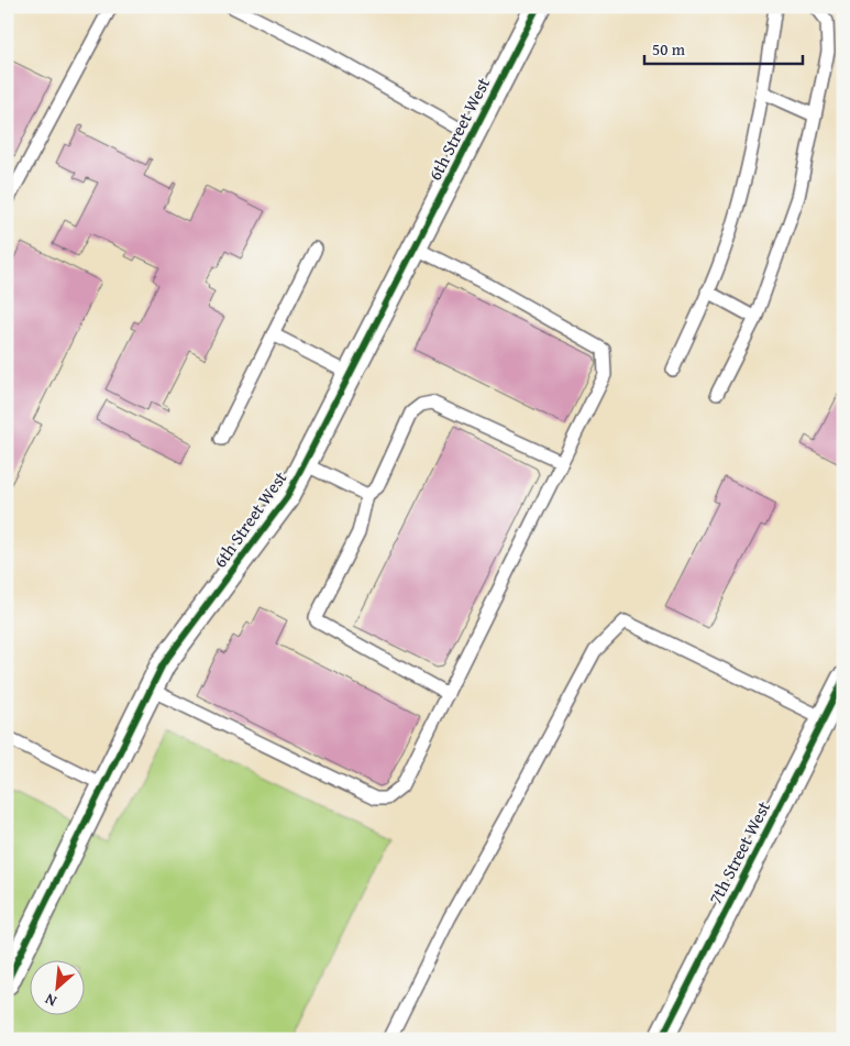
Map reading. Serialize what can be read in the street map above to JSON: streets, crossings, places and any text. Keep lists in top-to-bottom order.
{
  "streets": {
    "street": ["6th Street West", "7th Street West"]
  },
  "scale_bar": "50 m",
  "north": "bottom left"
}
